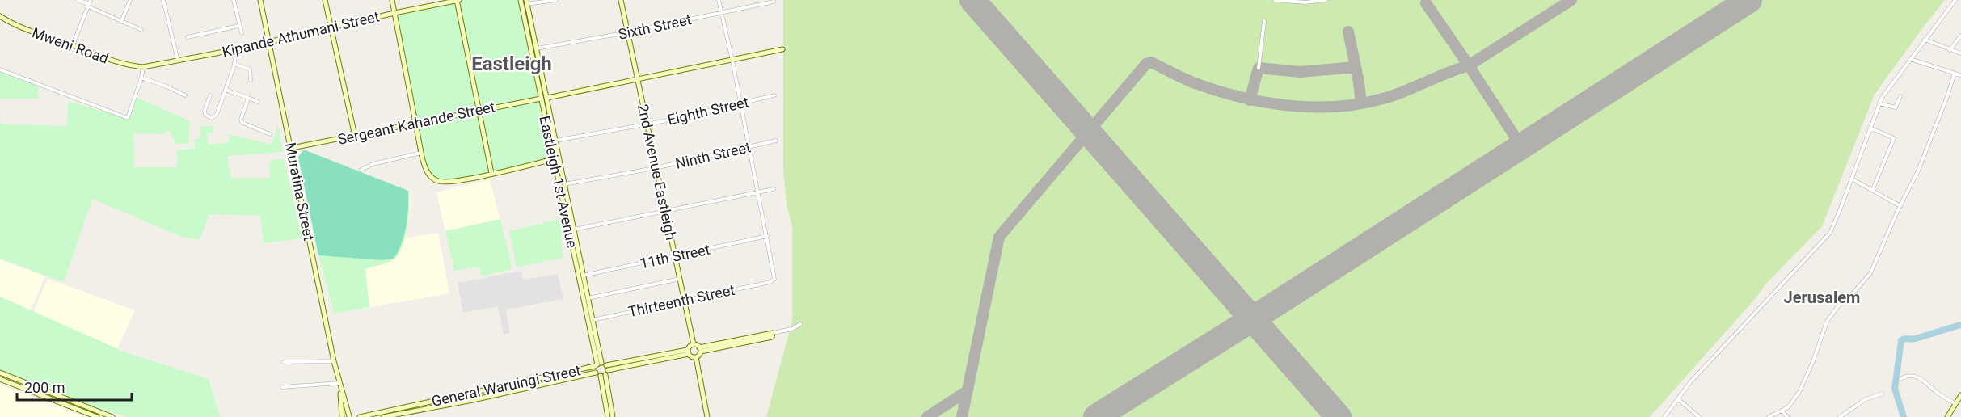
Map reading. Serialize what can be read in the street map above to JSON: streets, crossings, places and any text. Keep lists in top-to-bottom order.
{
  "streets": {
    "main road": [
      "Kipande Athumani Street",
      "Mweni Road",
      "Sergeant Kahande Street",
      "2nd Avenue Eastleigh",
      "Eastleigh 1st Avenue",
      "Muratina Street",
      "General Waruingi Street"
    ],
    "street": [
      "Sixth Street",
      "Eighth Street",
      "Ninth Street",
      "11th Street",
      "Thirteenth Street"
    ]
  },
  "crossings": [
    ["Sixth Street", "2nd Avenue Eastleigh"],
    ["Sixth Street", "Eastleigh 1st Avenue"],
    ["Kipande Athumani Street", "Mweni Road"],
    ["Kipande Athumani Street", "Muratina Street"],
    ["Eighth Street", "2nd Avenue Eastleigh"],
    ["Eighth Street", "Eastleigh 1st Avenue"],
    ["Sergeant Kahande Street", "Eastleigh 1st Avenue"],
    ["Sergeant Kahande Street", "Muratina Street"],
    ["Ninth Street", "2nd Avenue Eastleigh"],
    ["Ninth Street", "Eastleigh 1st Avenue"],
    ["2nd Avenue Eastleigh", "11th Street"],
    ["2nd Avenue Eastleigh", "Thirteenth Street"],
    ["Eastleigh 1st Avenue", "11th Street"],
    ["Eastleigh 1st Avenue", "Thirteenth Street"],
    ["Eastleigh 1st Avenue", "General Waruingi Street"],
    ["11th Street", "Thirteenth Street"]
  ],
  "districts": ["Eastleigh", "Jerusalem"],
  "scale_bar": "200 m"
}
